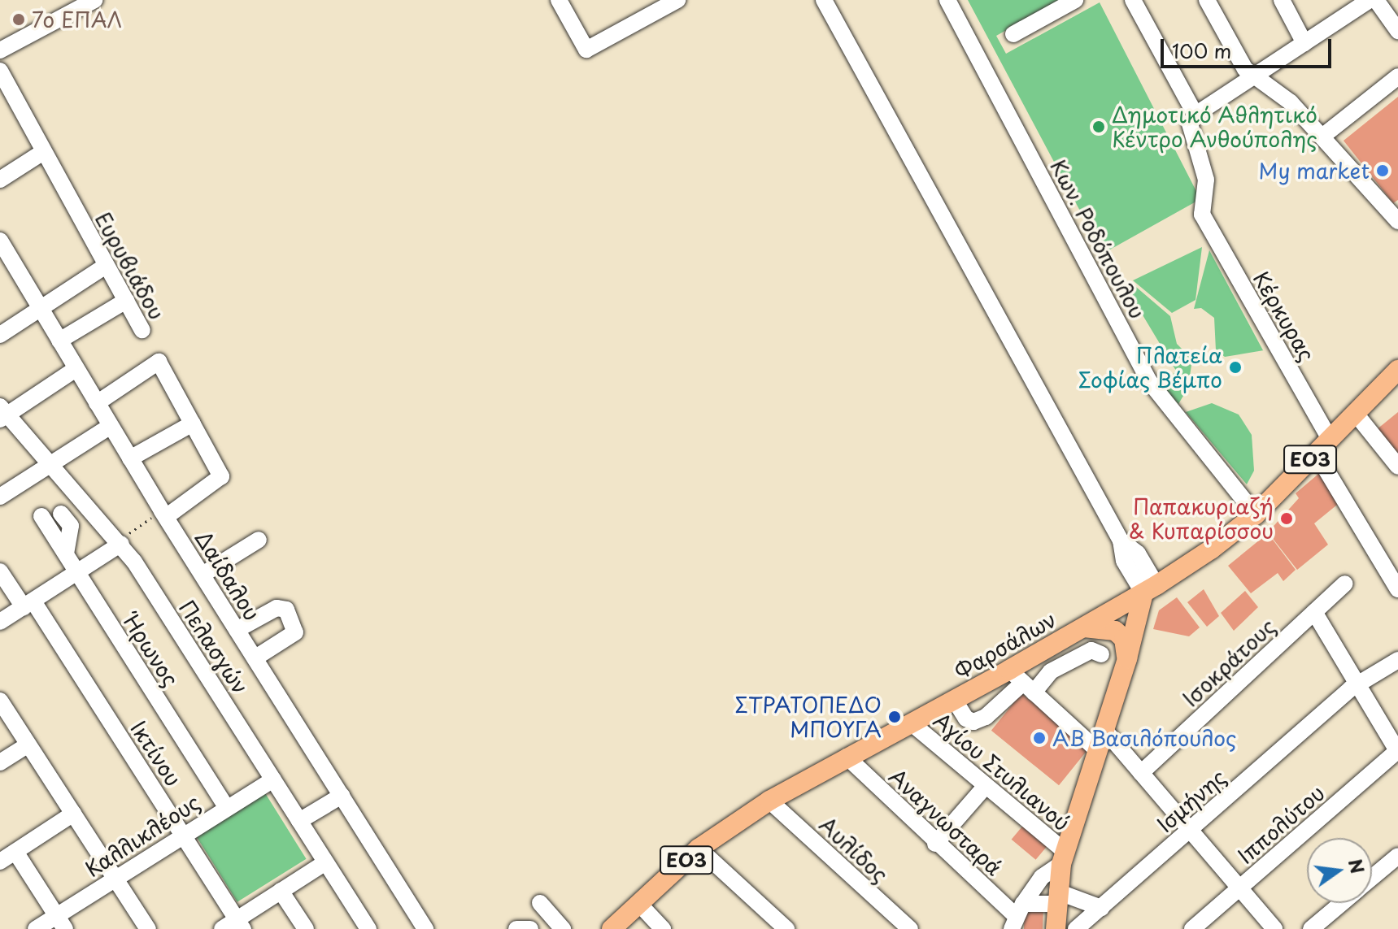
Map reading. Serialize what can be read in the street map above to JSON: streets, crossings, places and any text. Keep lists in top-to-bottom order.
{
  "streets": {
    "main road": ["ΕΟ3", "Φαρσάλων"],
    "street": [
      "Κων. Ροδόπουλου",
      "Ευρυβιάδου",
      "Κέρκυρας",
      "Δαίδαλου",
      "Πελασγών",
      "Ήρωνος",
      "Ισοκράτους",
      "Ικτίνου",
      "Αγίου Στυλιανού",
      "Ισμήνης",
      "Αναγνωσταρά",
      "Ιππολύτου",
      "Καλλικλέους",
      "Αυλίδος"
    ]
  },
  "crossings": [
    ["Κων. Ροδόπουλου", "Φαρσάλων"],
    ["Κέρκυρας", "Φαρσάλων"],
    ["Φαρσάλων", "Αγίου Στυλιανού"],
    ["Φαρσάλων", "Αναγνωσταρά"],
    ["Φαρσάλων", "Αυλίδος"],
    ["Πελασγών", "Καλλικλέους"],
    ["Ήρωνος", "Καλλικλέους"],
    ["Ικτίνου", "Καλλικλέους"]
  ],
  "places": [
    "7ο ΕΠΑΛ",
    "Δημοτικό Αθλητικό Κέντρο Ανθούπολης",
    "My market",
    "Πλατεία Σοφίας Βέμπο",
    "Παπακυριαζή & Κυπαρίσσου",
    "ΣΤΡΑΤΟΠΕΔΟ ΜΠΟΥΓΑ",
    "ΑΒ Βασιλόπουλος"
  ],
  "scale_bar": "100 m",
  "north": "right"
}
